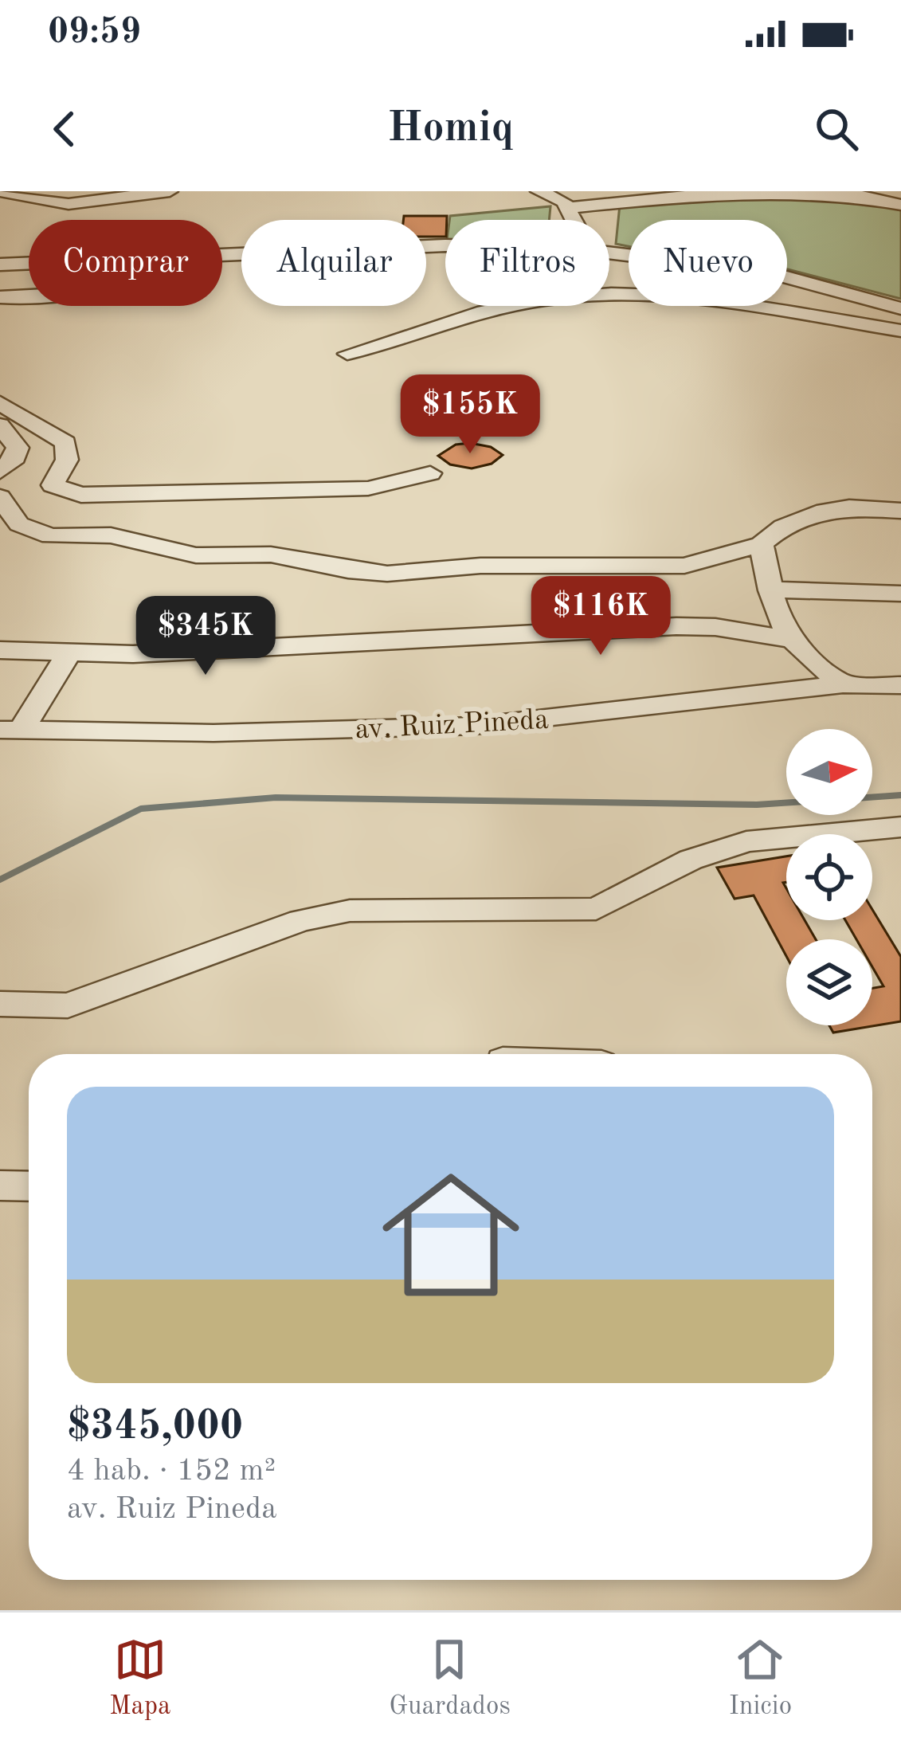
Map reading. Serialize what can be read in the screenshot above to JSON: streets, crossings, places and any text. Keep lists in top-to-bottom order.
{
  "streets": {
    "street": ["av. Ruiz Pineda"]
  },
  "north": "right",
  "page": {
    "status": "09:59",
    "header": "Homiq",
    "chip": [
      "Comprar",
      "Alquilar",
      "Filtros",
      "Nuevo"
    ],
    "price": ["$155K", "$116K", "$345K"],
    "list": [
      {
        "name": "$345,000",
        "note": "4 hab. · 152 m² · av. Ruiz Pineda"
      }
    ],
    "tabs": ["Mapa", "Guardados", "Inicio"]
  }
}
